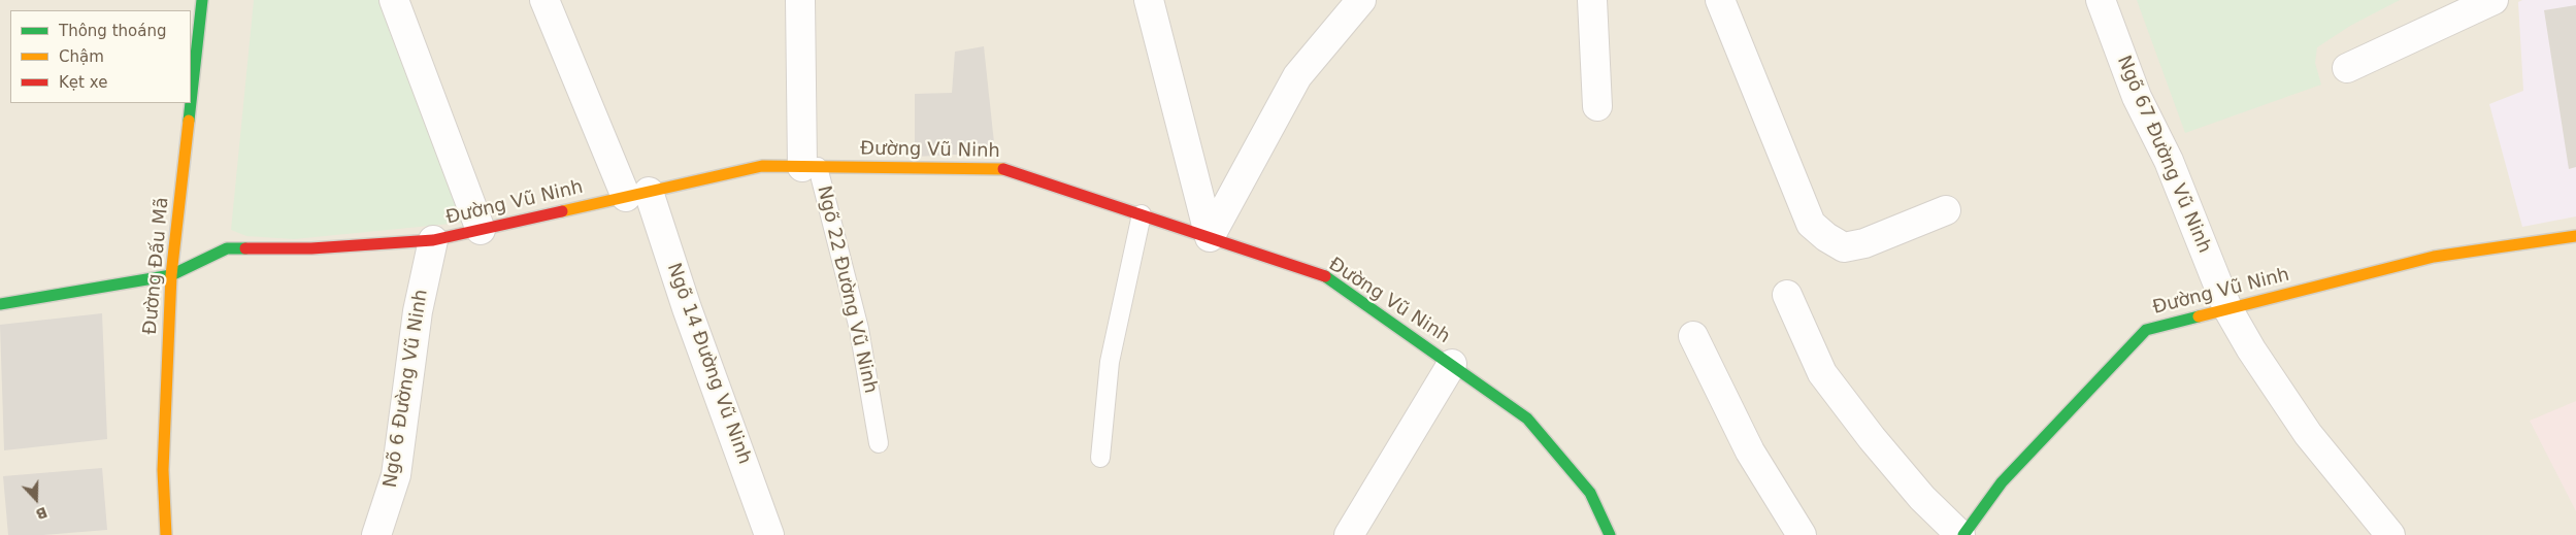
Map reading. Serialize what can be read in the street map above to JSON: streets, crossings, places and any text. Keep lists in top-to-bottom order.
{
  "streets": {
    "street": [
      "Đường Vũ Ninh",
      "Ngõ 67 Đường Vũ Ninh",
      "Đường Đấu Mã",
      "Ngõ 14 Đường Vũ Ninh",
      "Ngõ 6 Đường Vũ Ninh"
    ],
    "lane": ["Ngõ 22 Đường Vũ Ninh"]
  },
  "crossings": [
    ["Đường Vũ Ninh", "Ngõ 67 Đường Vũ Ninh"],
    ["Đường Vũ Ninh", "Đường Đấu Mã"],
    ["Đường Vũ Ninh", "Ngõ 22 Đường Vũ Ninh"],
    ["Đường Vũ Ninh", "Ngõ 14 Đường Vũ Ninh"],
    ["Đường Vũ Ninh", "Ngõ 6 Đường Vũ Ninh"]
  ],
  "legend": ["Thông thoáng", "Chậm", "Kẹt xe"],
  "north": "bottom"
}
